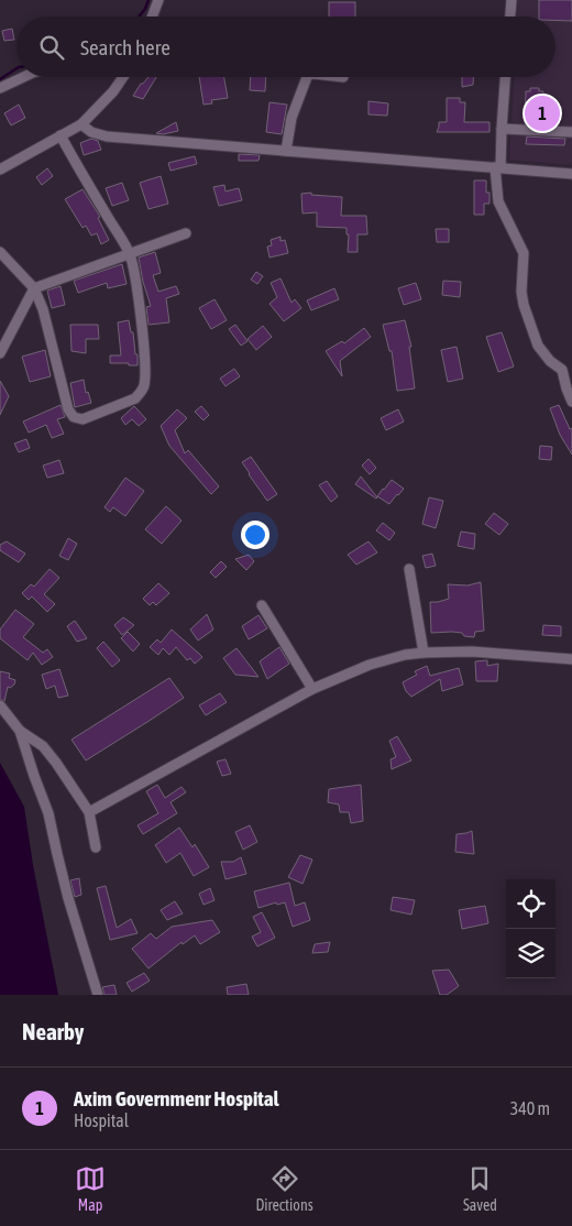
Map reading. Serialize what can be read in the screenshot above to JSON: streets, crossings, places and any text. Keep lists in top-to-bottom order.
{
  "page": {
    "search": "Search here",
    "pins": "1",
    "heading": "Nearby",
    "list": [
      {
        "mark": "1",
        "name": "Axim Governmenr Hospital",
        "note": "Hospital",
        "value": "340 m"
      }
    ],
    "nav": ["Map", "Directions", "Saved"]
  }
}
